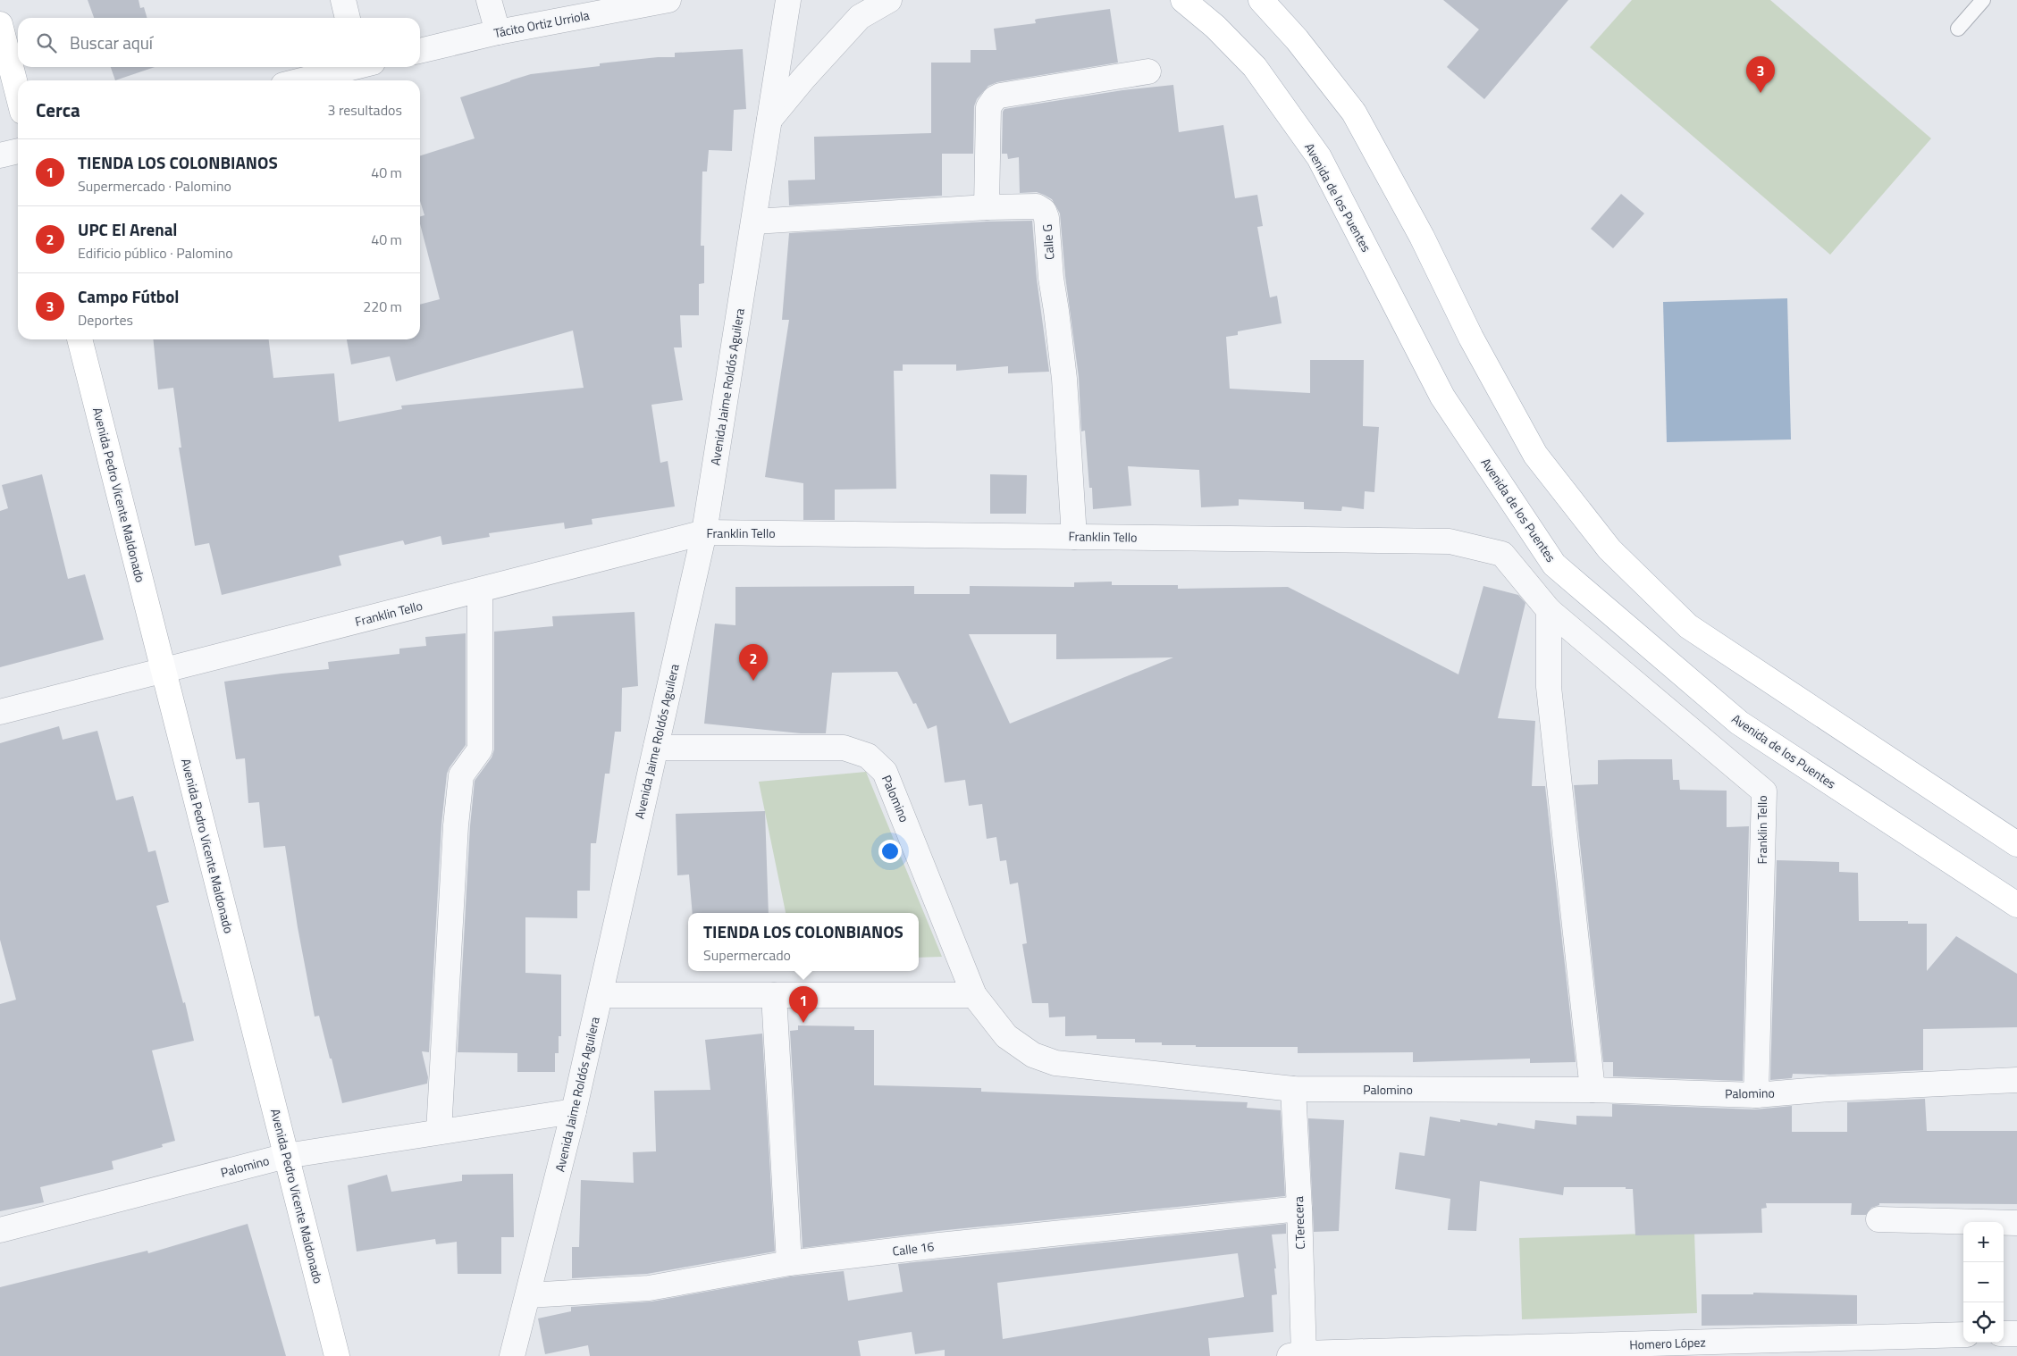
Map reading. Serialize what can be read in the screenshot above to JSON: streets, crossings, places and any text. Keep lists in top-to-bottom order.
{
  "streets": {
    "main road": ["Avenida de los Puentes", "Avenida Pedro Vicente Maldonado"],
    "street": [
      "Tácito Ortiz Urriola",
      "Calle G",
      "Avenida Jaime Roldós Aguilera",
      "Franklin Tello",
      "Palomino",
      "C.Terecera",
      "Calle 16",
      "Homero López"
    ]
  },
  "crossings": [
    ["Calle G", "Avenida Jaime Roldós Aguilera"],
    ["Calle G", "Franklin Tello"],
    ["Avenida Jaime Roldós Aguilera", "Franklin Tello"],
    ["Avenida Jaime Roldós Aguilera", "Palomino"],
    ["Avenida Jaime Roldós Aguilera", "Calle 16"],
    ["Avenida Pedro Vicente Maldonado", "Franklin Tello"],
    ["Avenida Pedro Vicente Maldonado", "Palomino"],
    ["Franklin Tello", "Palomino"],
    ["Palomino", "C.Terecera"],
    ["C.Terecera", "Calle 16"],
    ["C.Terecera", "Homero López"]
  ],
  "page": {
    "search": "Buscar aquí",
    "pins": ["3", "2", "1"],
    "heading": ["Cerca", "3 resultados"],
    "list": [
      {
        "mark": "1",
        "name": "TIENDA LOS COLONBIANOS",
        "note": "Supermercado · Palomino",
        "value": "40 m"
      },
      {
        "mark": "2",
        "name": "UPC El Arenal",
        "note": "Edificio público · Palomino",
        "value": "40 m"
      },
      {
        "mark": "3",
        "name": "Campo Fútbol",
        "note": "Deportes",
        "value": "220 m"
      }
    ],
    "popup": ["TIENDA LOS COLONBIANOS", "Supermercado"],
    "map_buttons": ["+", "−"]
  }
}
